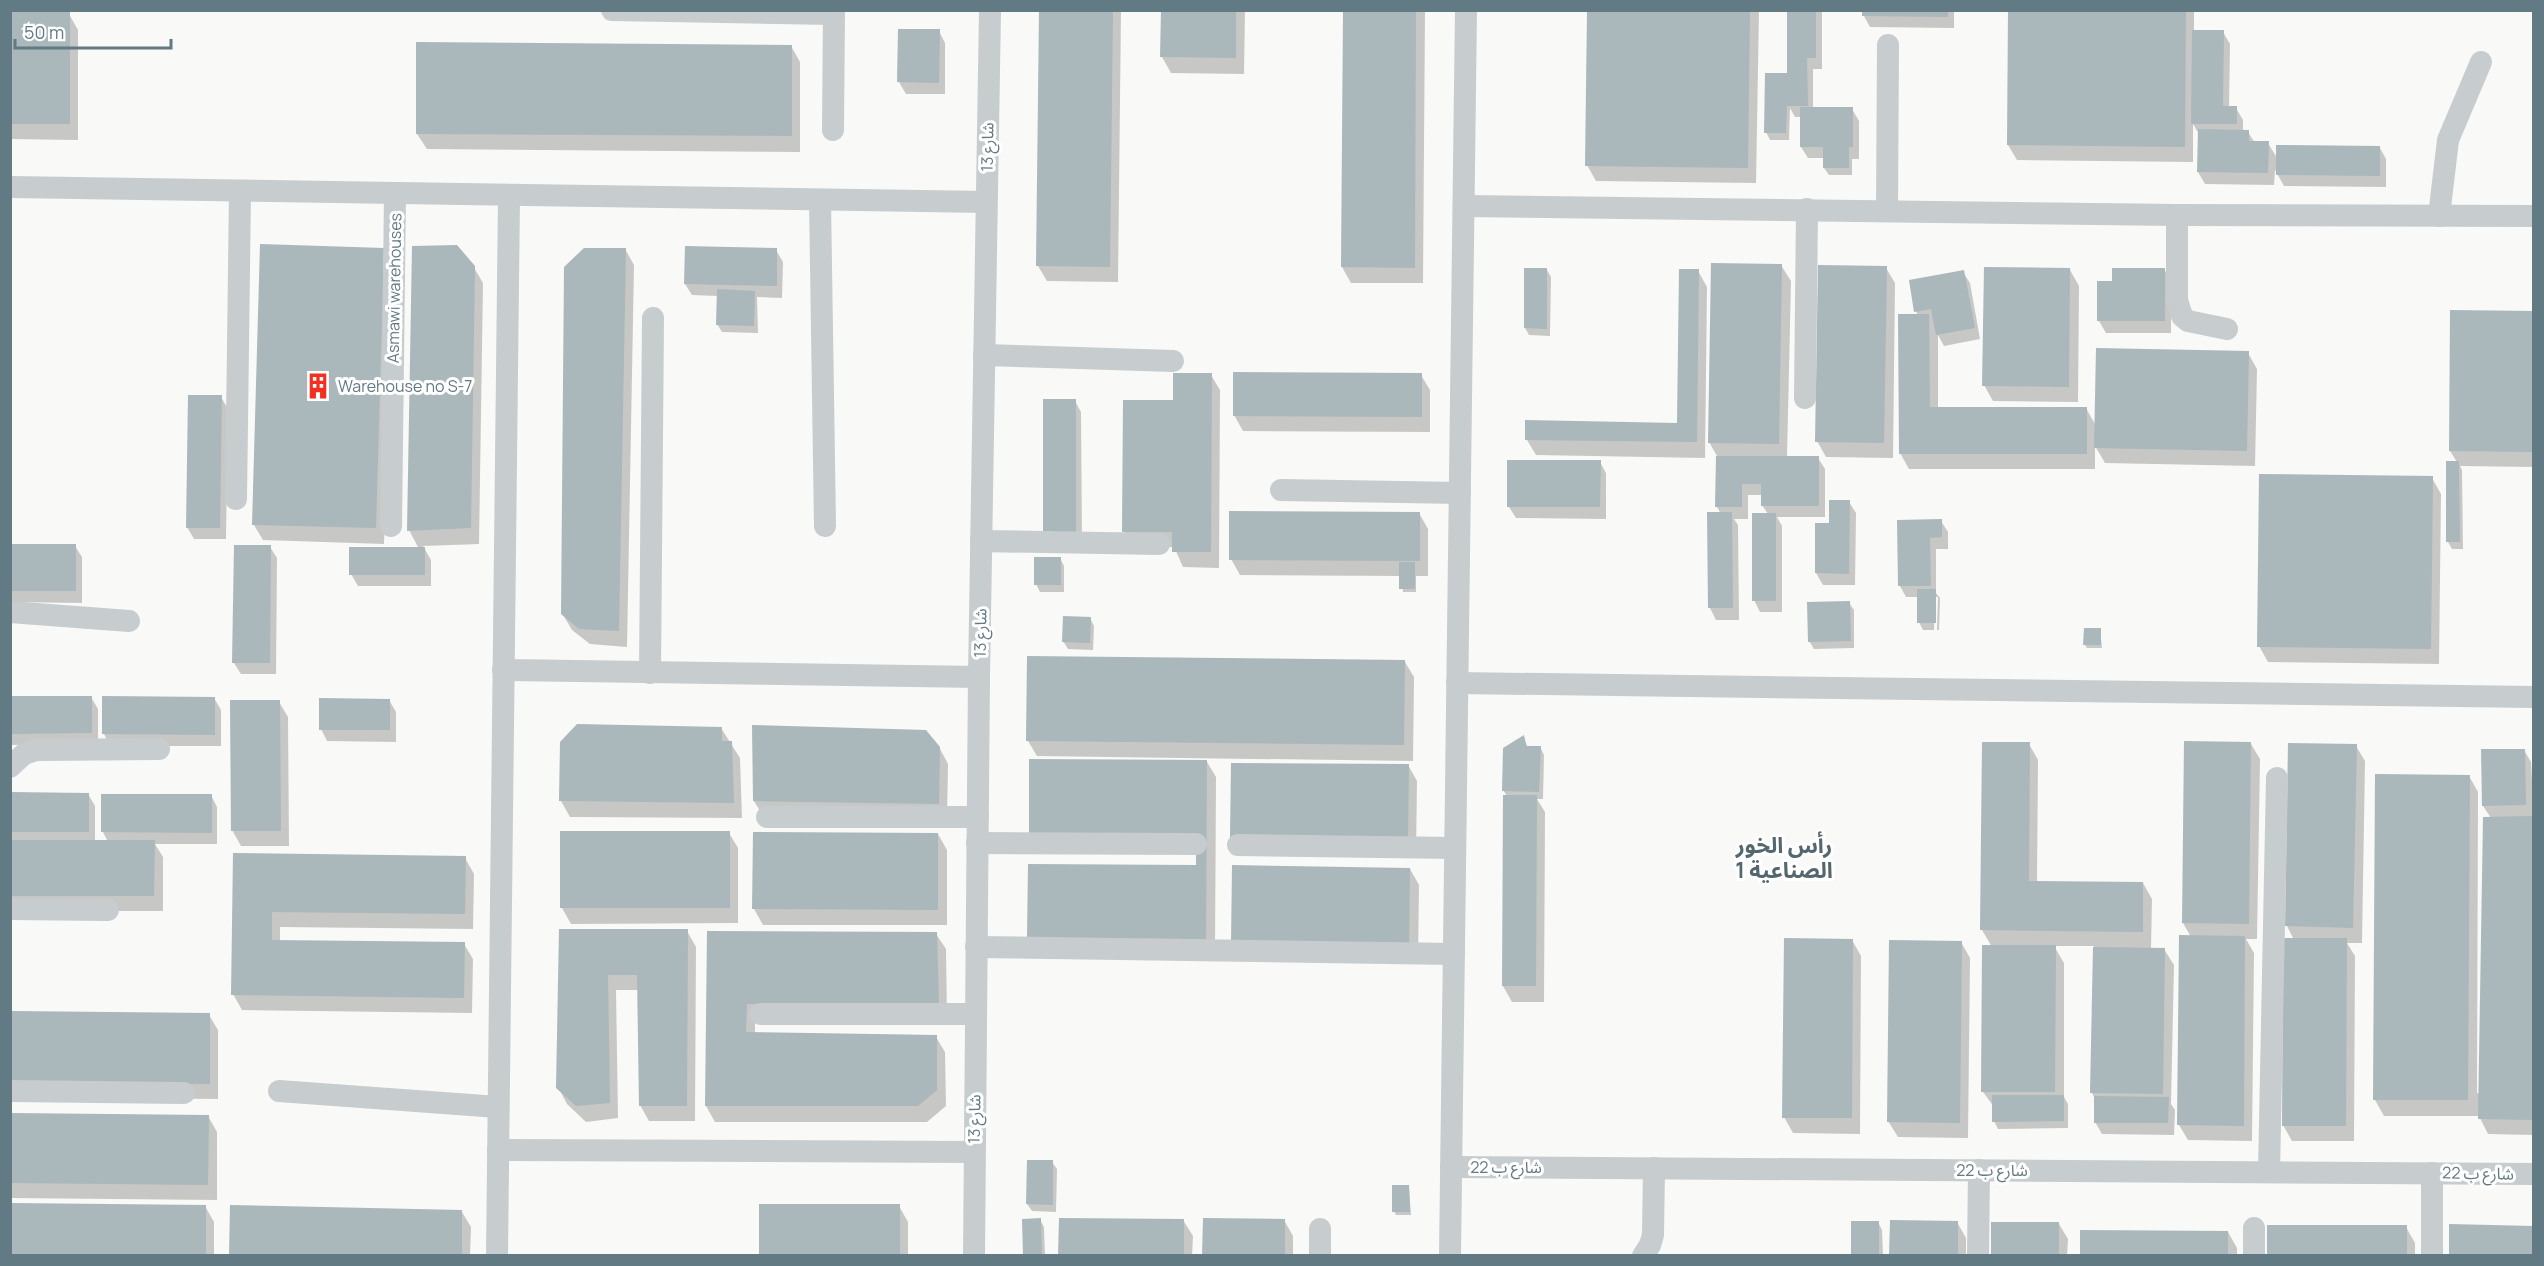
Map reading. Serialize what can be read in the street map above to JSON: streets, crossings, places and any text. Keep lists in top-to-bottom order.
{
  "streets": {
    "street": ["شارع 13", "Asmawi warehouses", "شارع ب 22"]
  },
  "districts": ["رأس الخور الصناعية 1"],
  "places": {
    "building": ["Warehouse no S-7"]
  },
  "scale_bar": "50 m"
}
